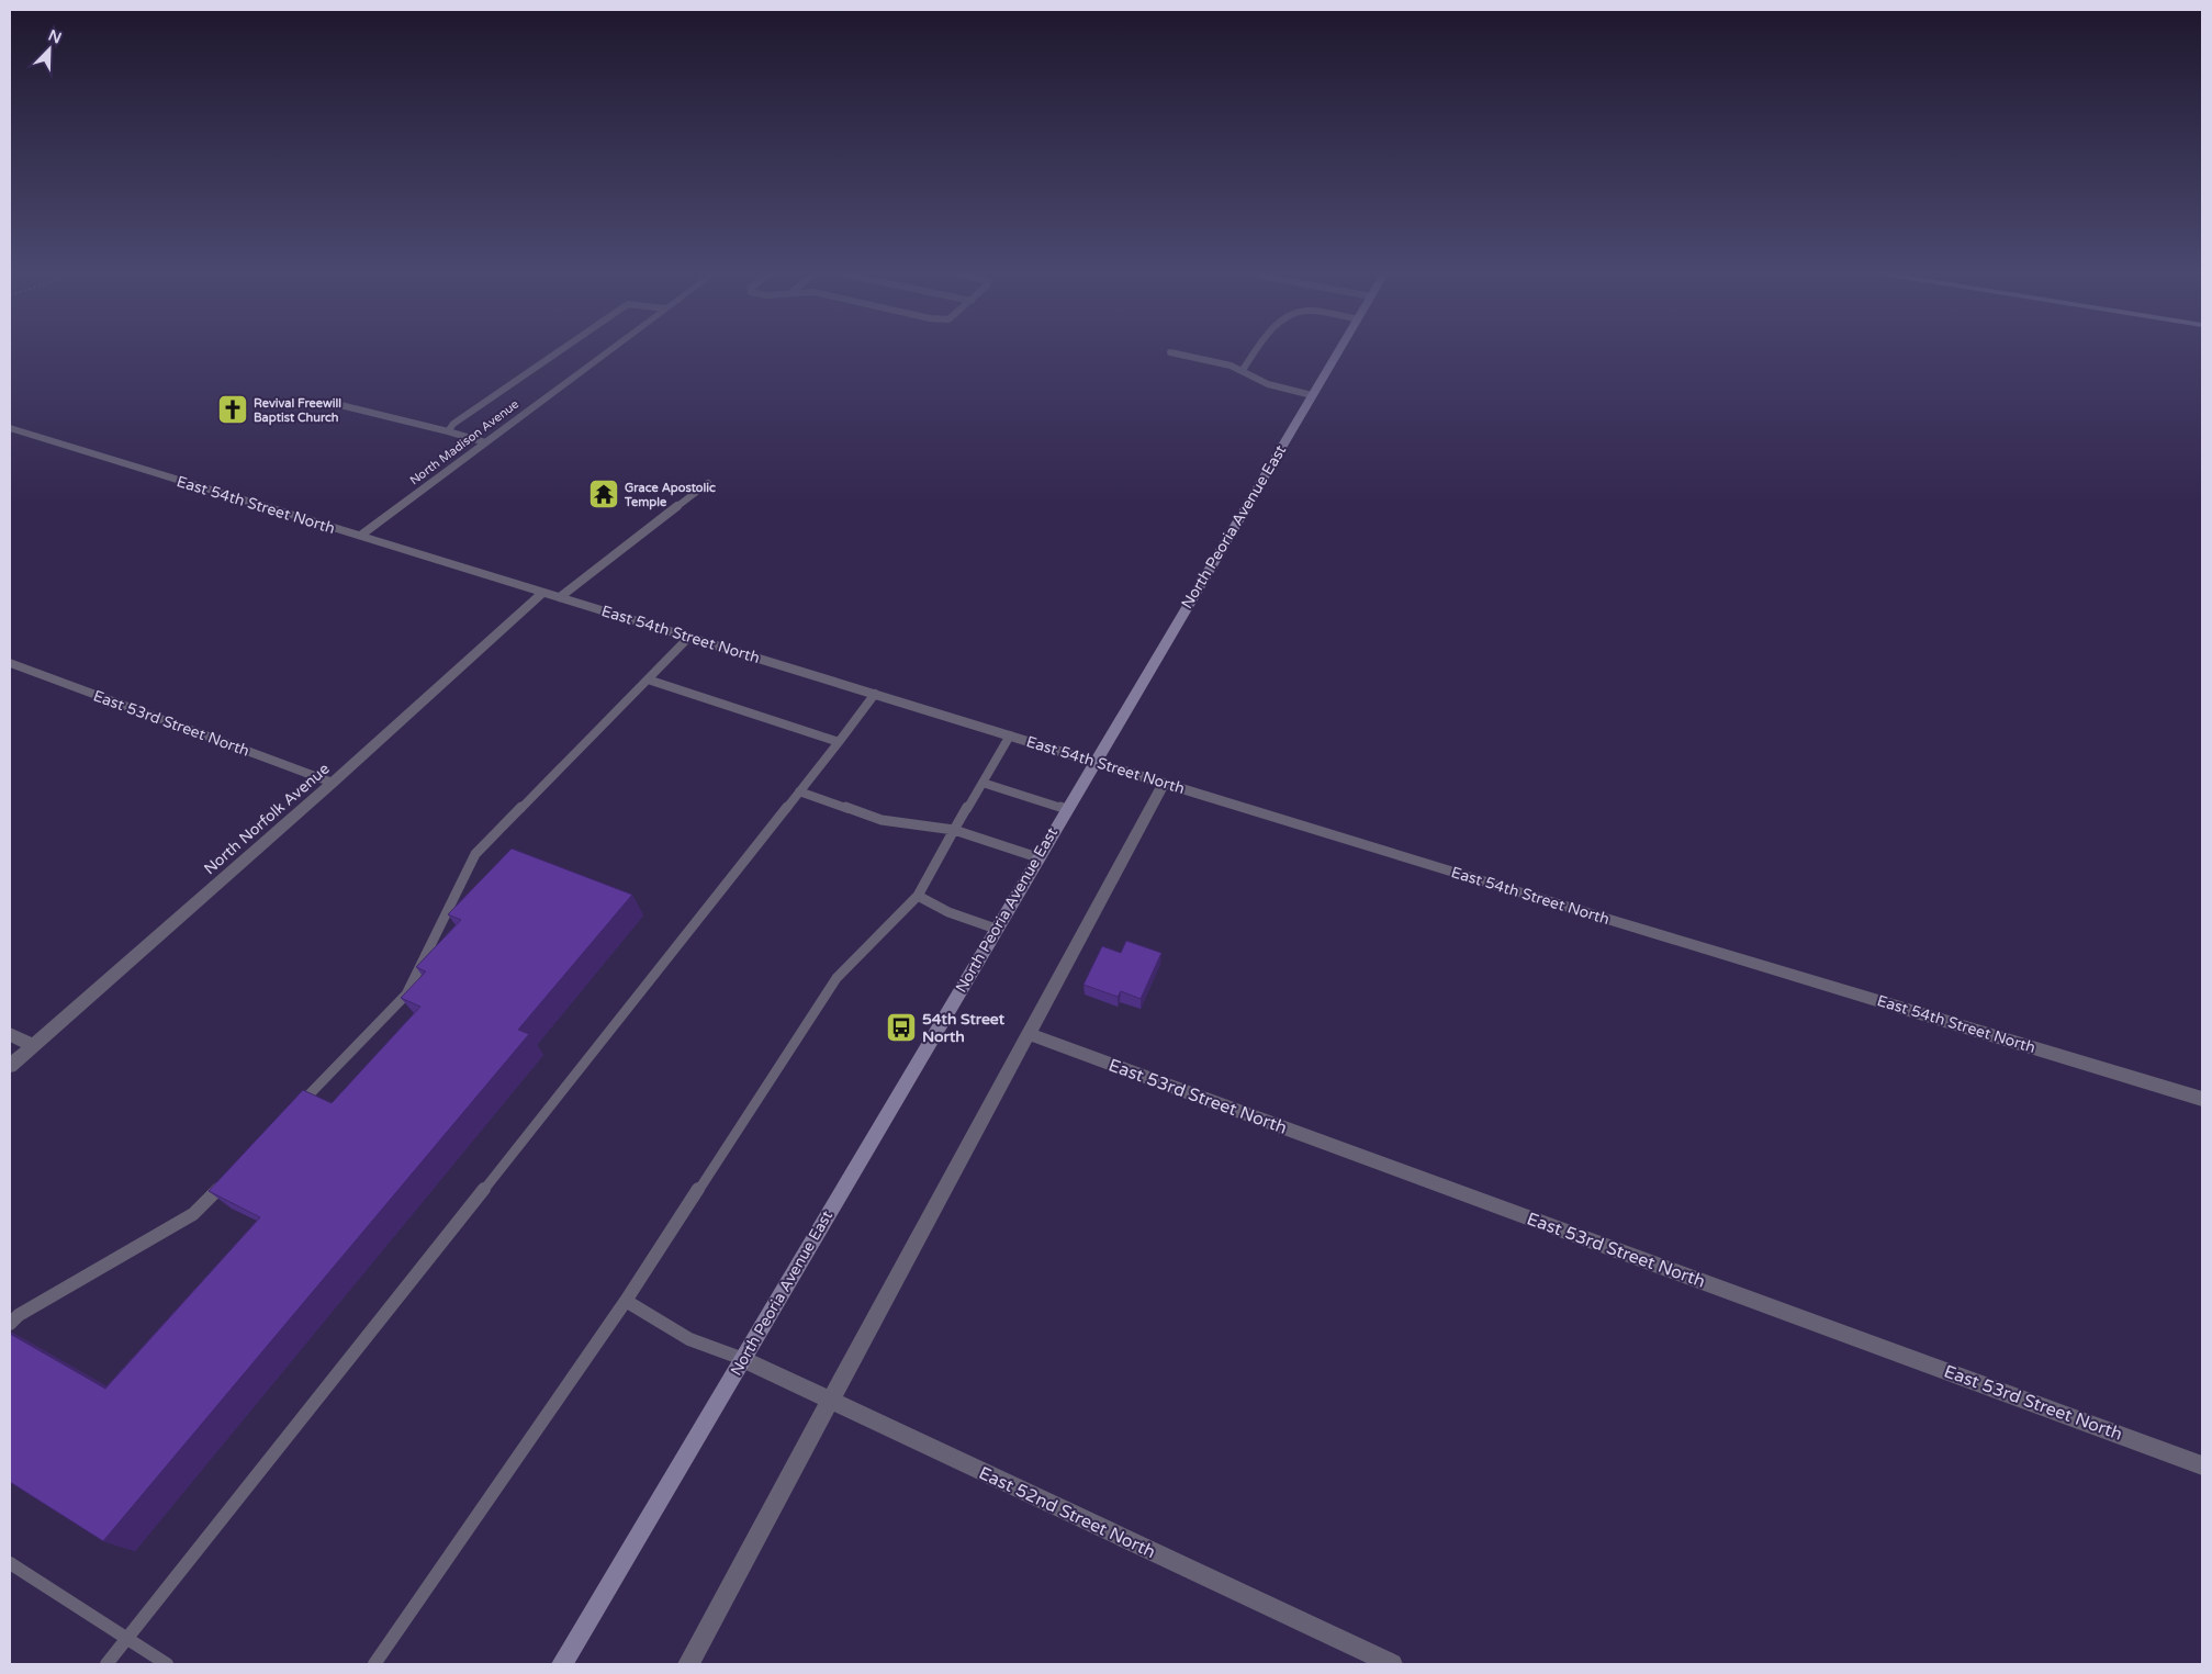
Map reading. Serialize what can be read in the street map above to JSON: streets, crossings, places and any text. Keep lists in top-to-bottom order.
{
  "streets": {
    "main road": ["North Peoria Avenue East"],
    "street": [
      "North Madison Avenue",
      "East 54th Street North",
      "East 53rd Street North",
      "North Norfolk Avenue",
      "East 52nd Street North"
    ]
  },
  "crossings": [
    ["North Madison Avenue", "East 54th Street North"],
    ["East 54th Street North", "North Peoria Avenue East"],
    ["East 54th Street North", "North Norfolk Avenue"],
    ["North Peoria Avenue East", "East 52nd Street North"],
    ["East 53rd Street North", "North Norfolk Avenue"]
  ],
  "places": {
    "church": ["Revival Freewill Baptist Church"],
    "temple": ["Grace Apostolic Temple"],
    "bus stop": ["54th Street North"]
  },
  "north": "top right"
}
